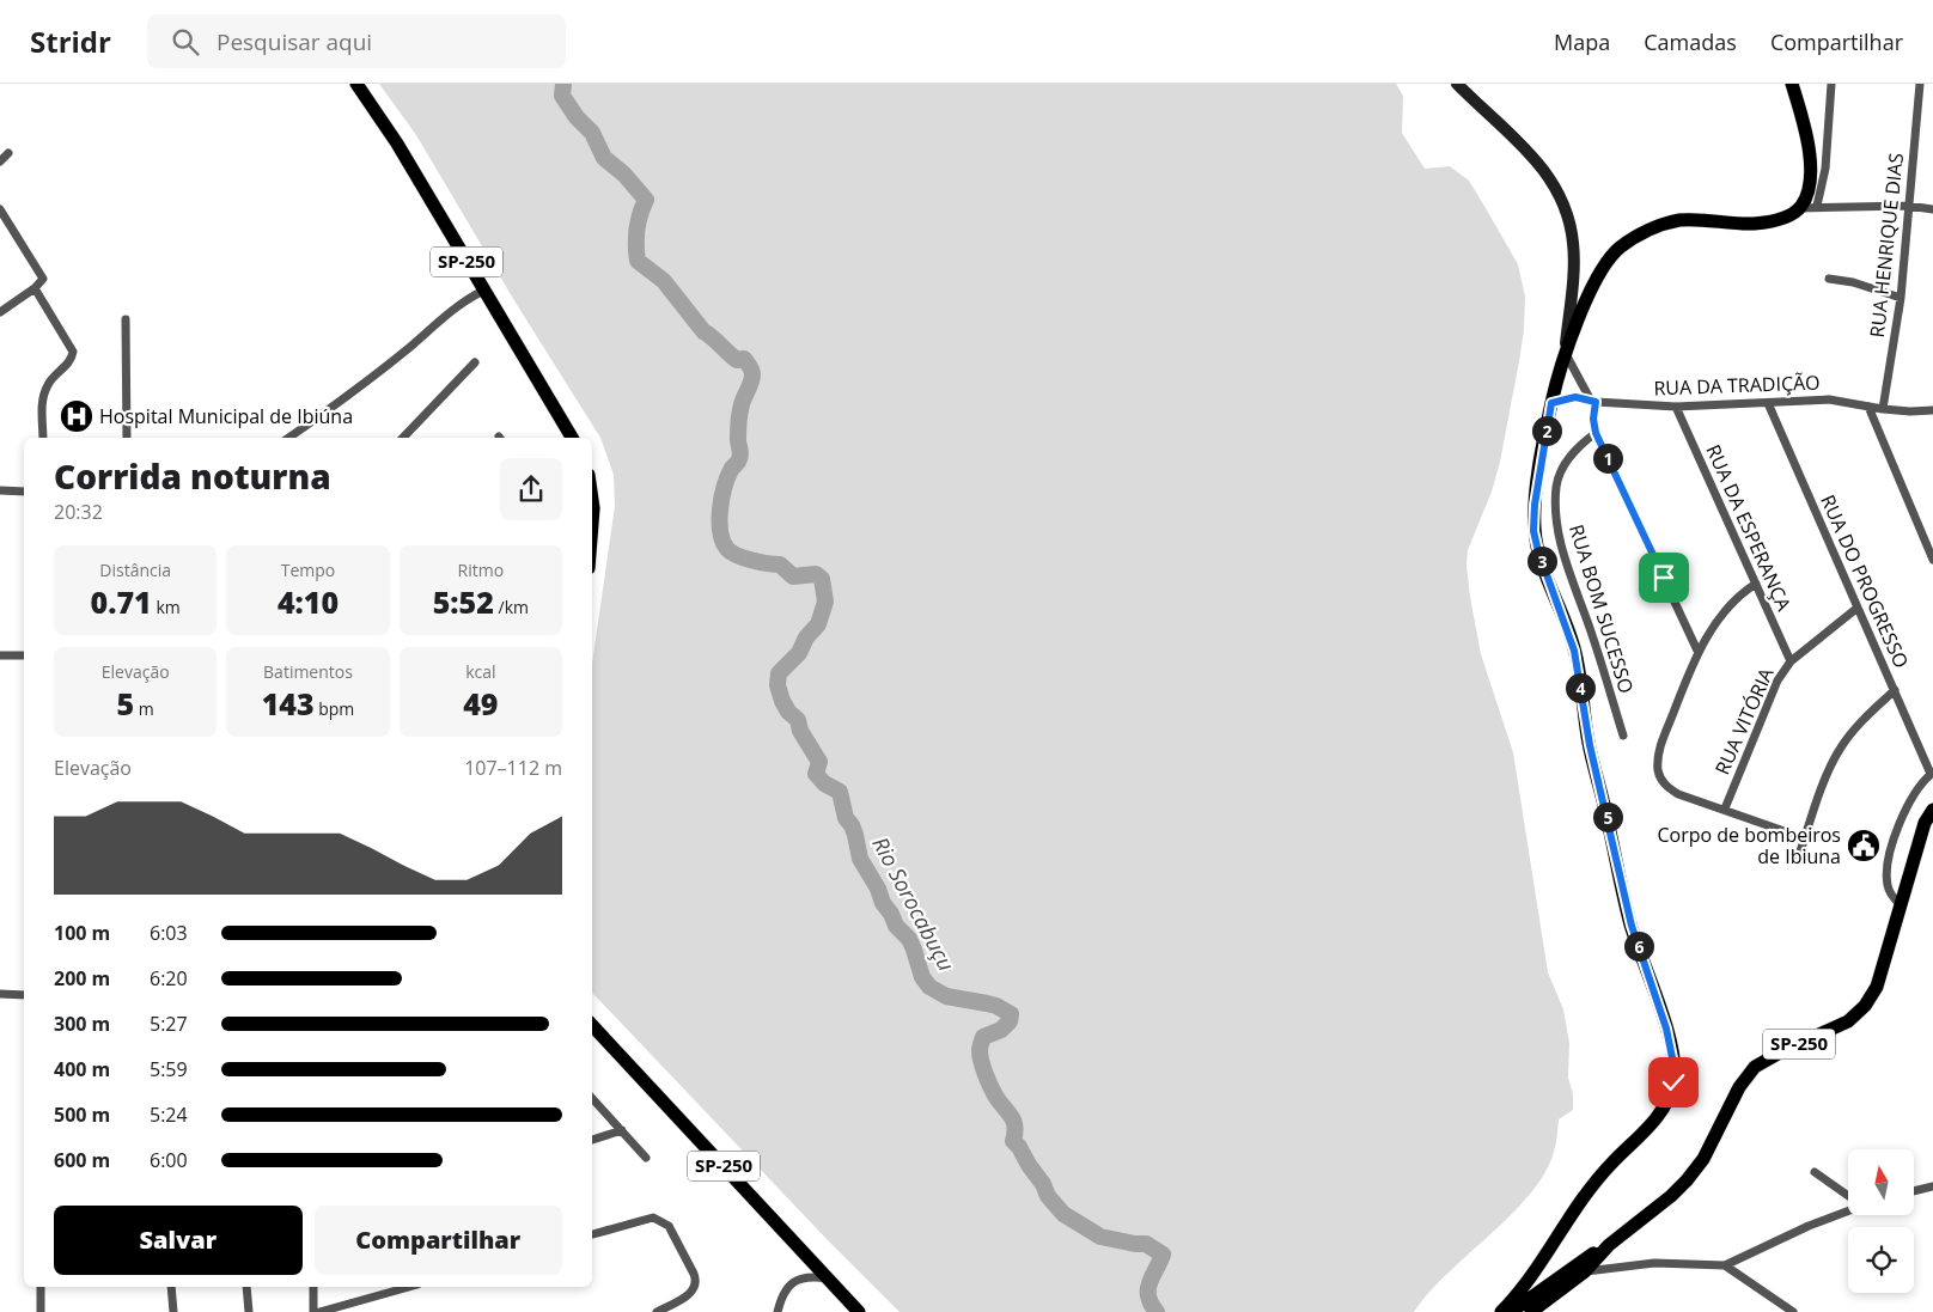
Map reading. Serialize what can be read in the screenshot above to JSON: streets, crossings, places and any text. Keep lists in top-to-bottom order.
{
  "streets": {
    "main road": ["SP-250"],
    "street": [
      "RUA HENRIQUE DIAS",
      "RUA DA TRADIÇÃO",
      "RUA DA ESPERANÇA",
      "RUA DO PROGRESSO",
      "RUA BOM SUCESSO",
      "RUA VITÓRIA"
    ]
  },
  "crossings": [
    ["RUA HENRIQUE DIAS", "RUA DA TRADIÇÃO"],
    ["RUA DA TRADIÇÃO", "RUA DA ESPERANÇA"],
    ["RUA DA TRADIÇÃO", "RUA DO PROGRESSO"],
    ["RUA DA ESPERANÇA", "RUA VITÓRIA"],
    ["RUA DO PROGRESSO", "RUA VITÓRIA"]
  ],
  "water": ["Rio Sorocabuçu"],
  "places": {
    "hospital": ["Hospital Municipal de Ibiúna"],
    "public building": ["Corpo de bombeiros de Ibiuna"]
  },
  "north": "top",
  "page": {
    "header": "Stridr",
    "search": "Pesquisar aqui",
    "nav": ["Mapa", "Camadas", "Compartilhar"],
    "pins": [
      "2",
      "1",
      "3",
      "4",
      "5",
      "6"
    ],
    "heading": ["Corrida noturna", "20:32"],
    "stats": [
      ["Distância", "0.71 km"],
      ["Tempo", "4:10"],
      ["Ritmo", "5:52 /km"],
      ["Elevação", "5 m"],
      ["Batimentos", "143 bpm"],
      ["kcal", "49"]
    ],
    "chart": ["Elevação", "107–112 m"],
    "list": [
      {
        "name": "100 m",
        "note": "6:03"
      },
      {
        "name": "200 m",
        "note": "6:20"
      },
      {
        "name": "300 m",
        "note": "5:27"
      },
      {
        "name": "400 m",
        "note": "5:59"
      },
      {
        "name": "500 m",
        "note": "5:24"
      },
      {
        "name": "600 m",
        "note": "6:00"
      }
    ],
    "buttons": ["Salvar", "Compartilhar"]
  }
}
